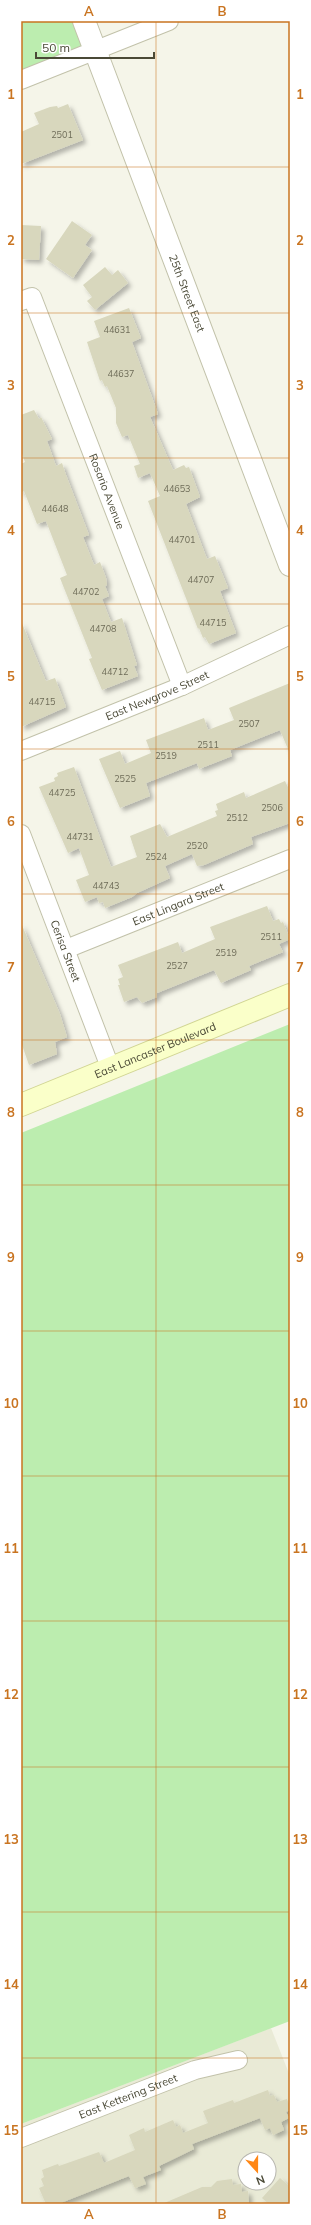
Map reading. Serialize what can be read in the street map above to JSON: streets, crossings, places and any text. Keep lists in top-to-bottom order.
{
  "streets": {
    "main road": ["East Lancaster Boulevard"],
    "street": [
      "25th Street East",
      "Rosario Avenue",
      "East Newgrove Street",
      "East Lingard Street",
      "Cerisa Street",
      "East Kettering Street"
    ]
  },
  "crossings": [
    ["Rosario Avenue", "East Newgrove Street"],
    ["East Lingard Street", "Cerisa Street"],
    ["Cerisa Street", "East Lancaster Boulevard"]
  ],
  "house_numbers": [
    "2501",
    "44631",
    "44637",
    "44653",
    "44648",
    "44701",
    "44707",
    "44702",
    "44715",
    "44708",
    "44712",
    "44715",
    "2507",
    "2511",
    "2519",
    "2525",
    "44725",
    "2506",
    "2512",
    "44731",
    "2520",
    "2524",
    "44743",
    "2511",
    "2519",
    "2527"
  ],
  "scale_bar": "50 m",
  "north": "bottom",
  "grid": {
    "columns": ["A", "B"],
    "rows": [
      "1",
      "2",
      "3",
      "4",
      "5",
      "6",
      "7",
      "8",
      "9",
      "10",
      "11",
      "12",
      "13",
      "14",
      "15"
    ]
  }
}
